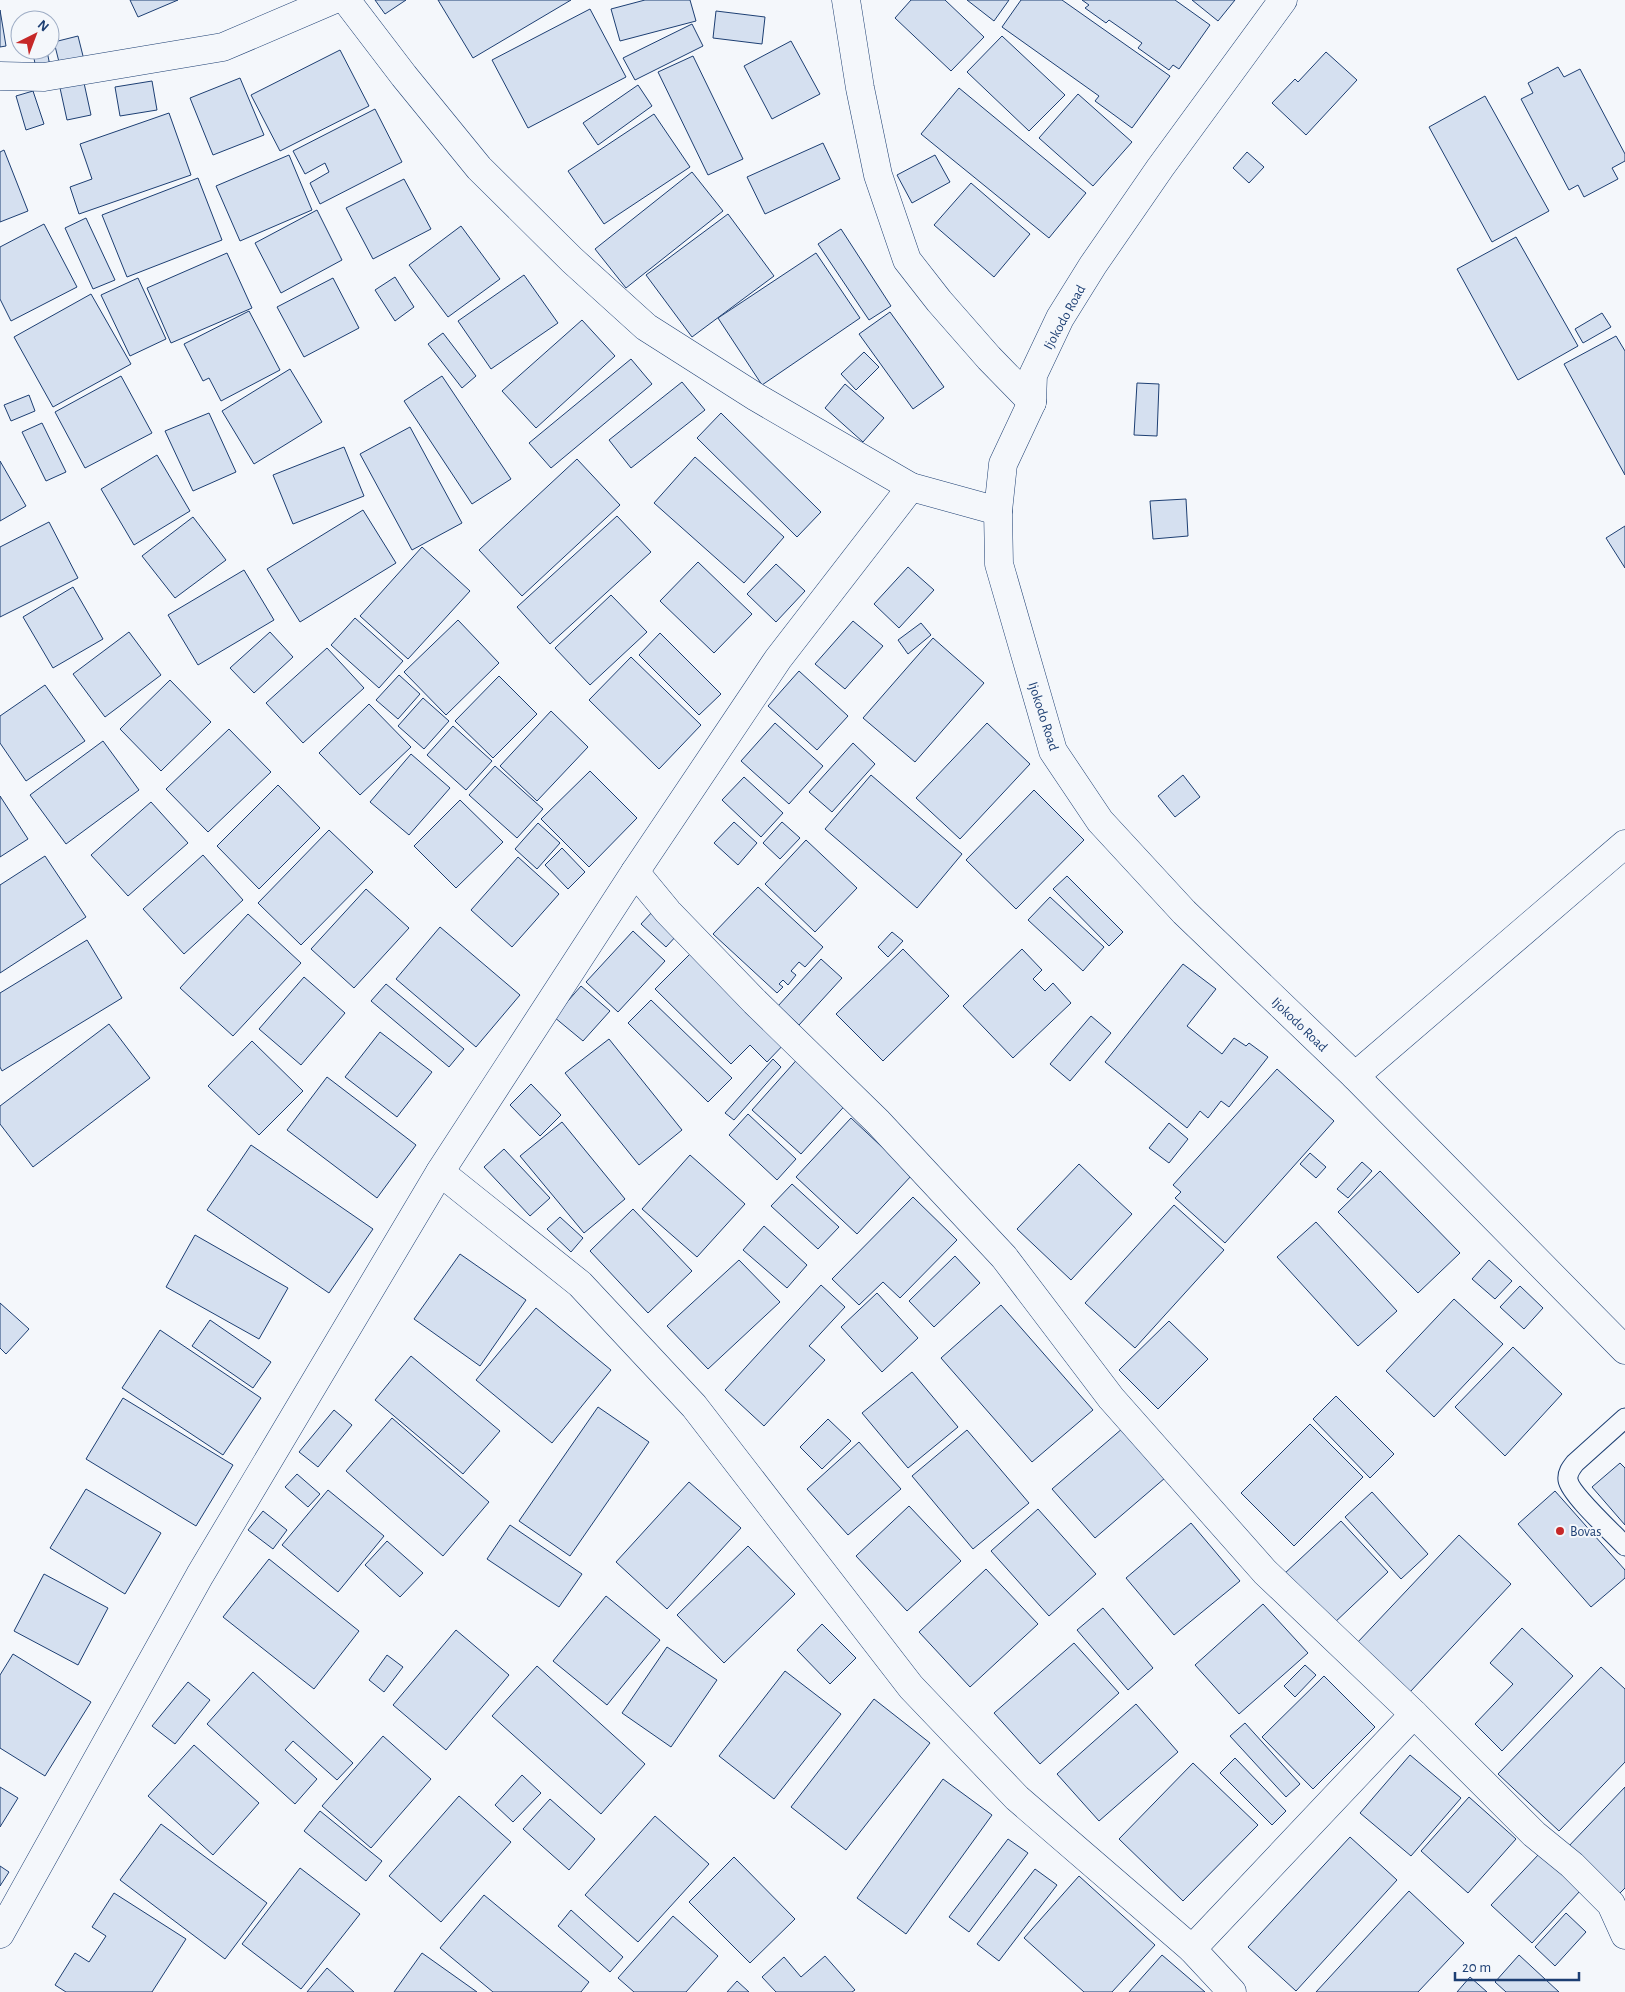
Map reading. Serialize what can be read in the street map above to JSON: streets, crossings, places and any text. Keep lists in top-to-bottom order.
{
  "streets": {
    "street": ["Ijokodo Road"]
  },
  "places": ["Bovas"],
  "scale_bar": "20 m",
  "north": "top right"
}
